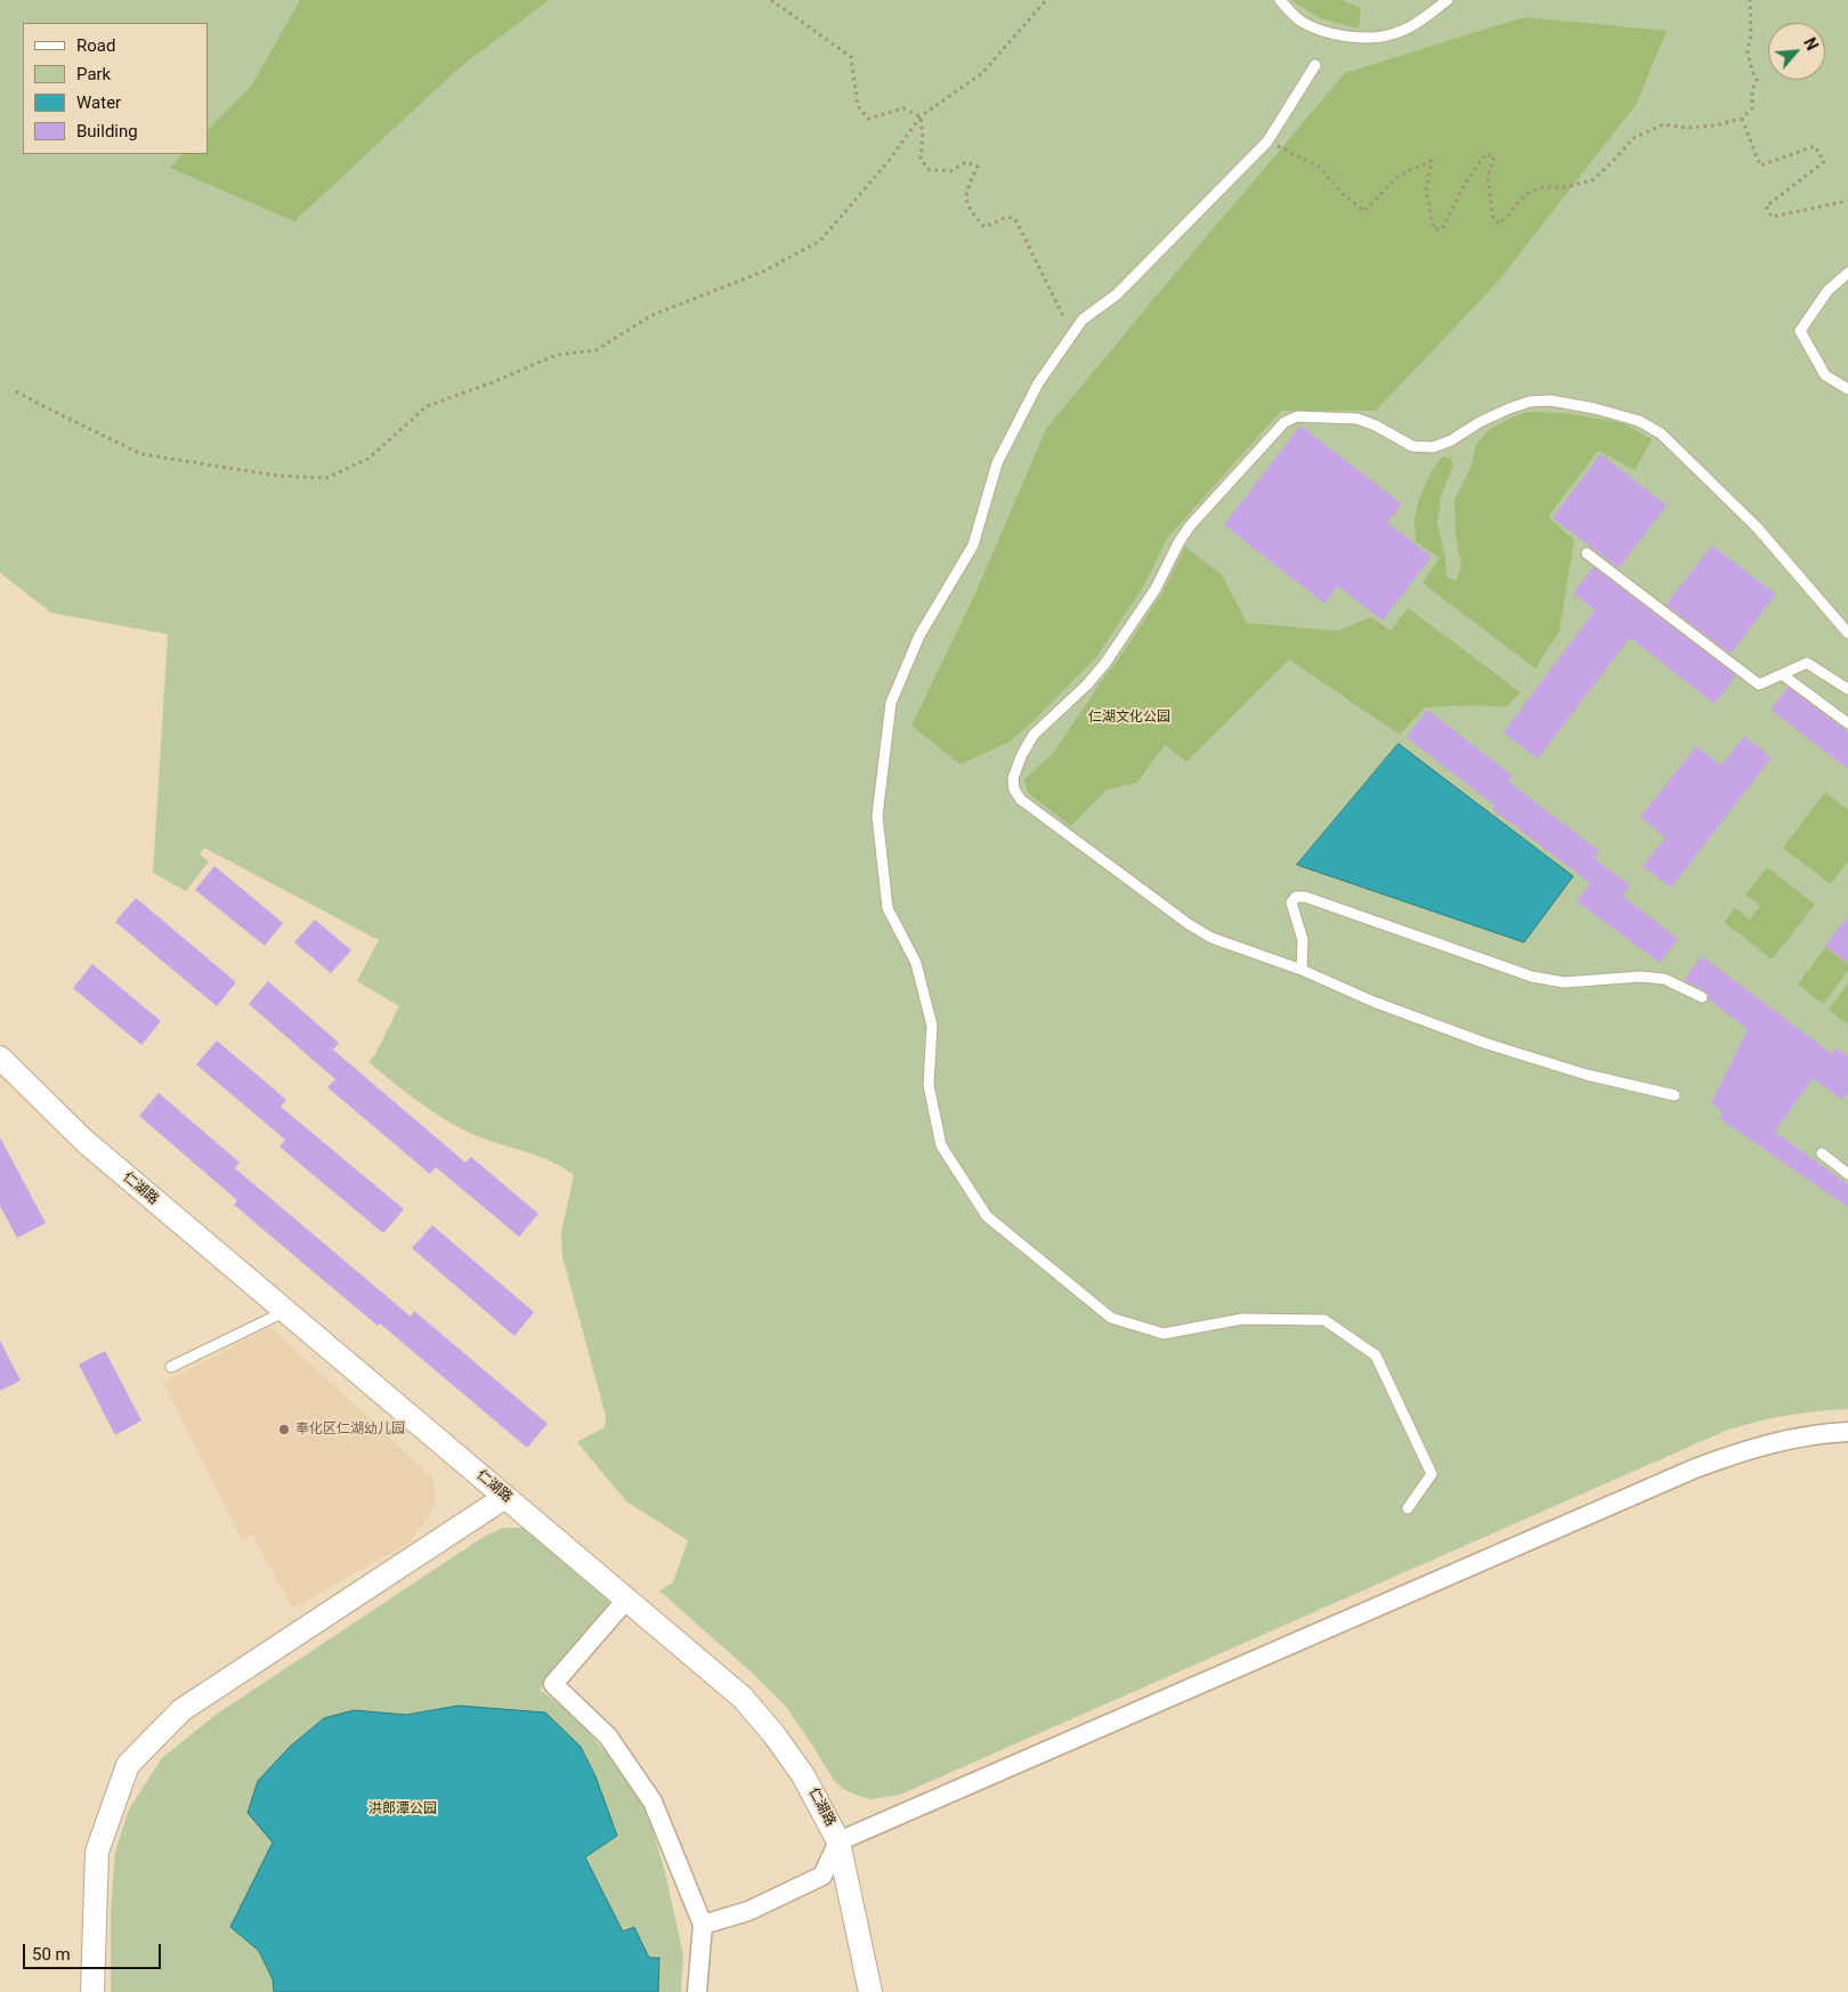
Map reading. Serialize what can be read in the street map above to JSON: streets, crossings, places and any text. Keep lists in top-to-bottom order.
{
  "streets": {
    "street": ["仁湖路"]
  },
  "parks": ["仁湖文化公园", "洪郎潭公园"],
  "places": ["奉化区仁湖幼儿园"],
  "legend": [
    "Road",
    "Park",
    "Water",
    "Building"
  ],
  "scale_bar": "50 m",
  "north": "top right"
}
